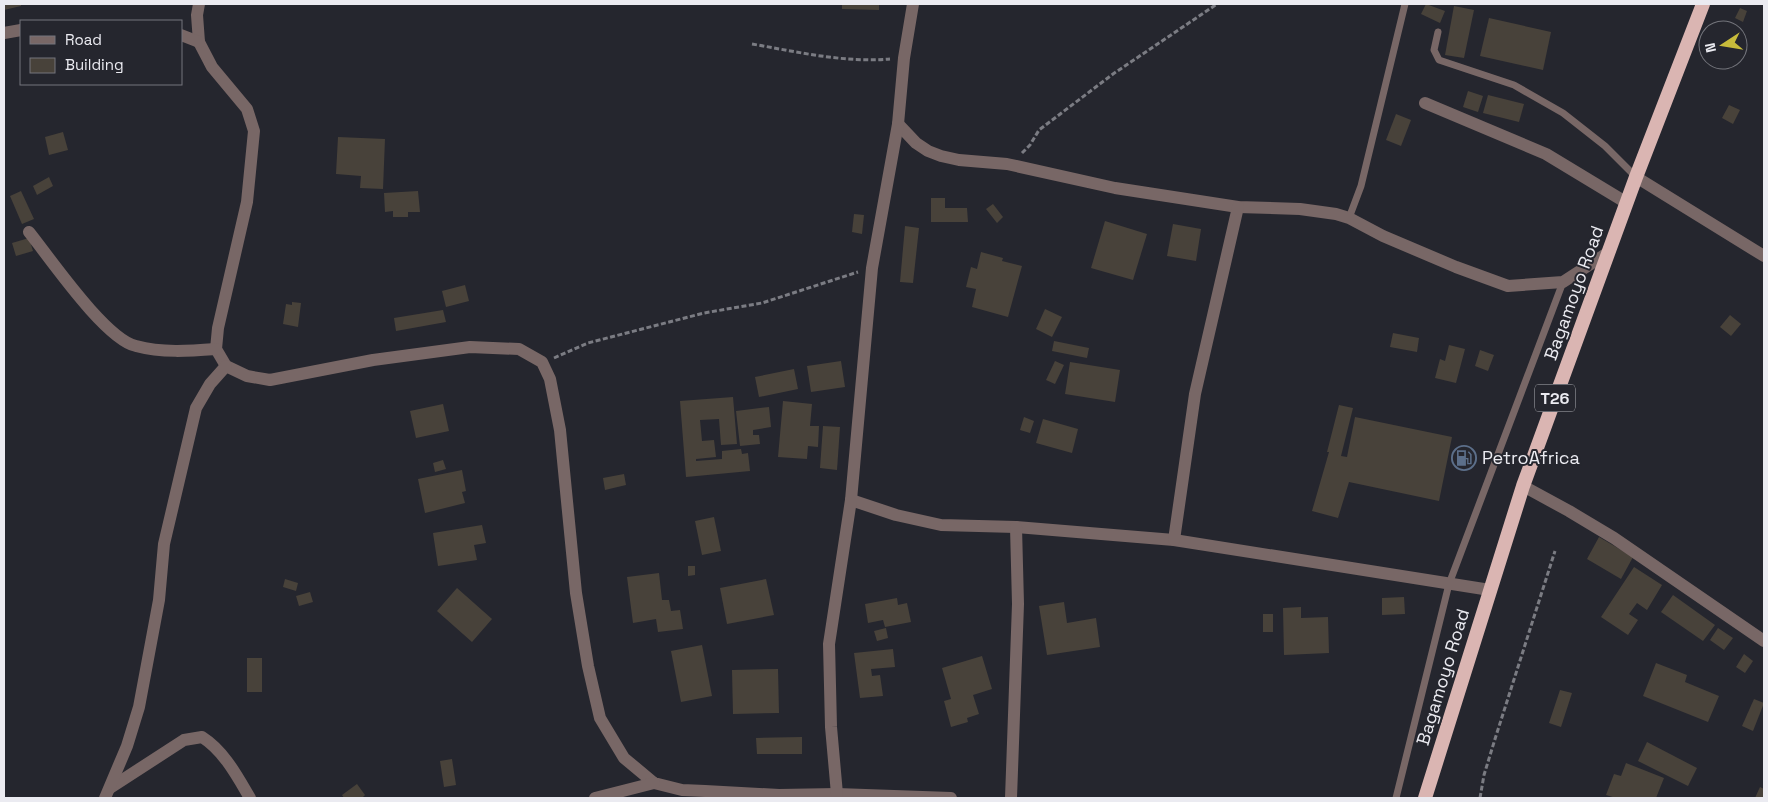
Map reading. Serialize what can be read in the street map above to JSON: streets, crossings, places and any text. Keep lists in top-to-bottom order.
{
  "streets": {
    "highway": ["Bagamoyo Road", "T26"]
  },
  "places": {
    "fuel station": ["PetroAfrica"]
  },
  "legend": ["Road", "Building"],
  "north": "left"
}
